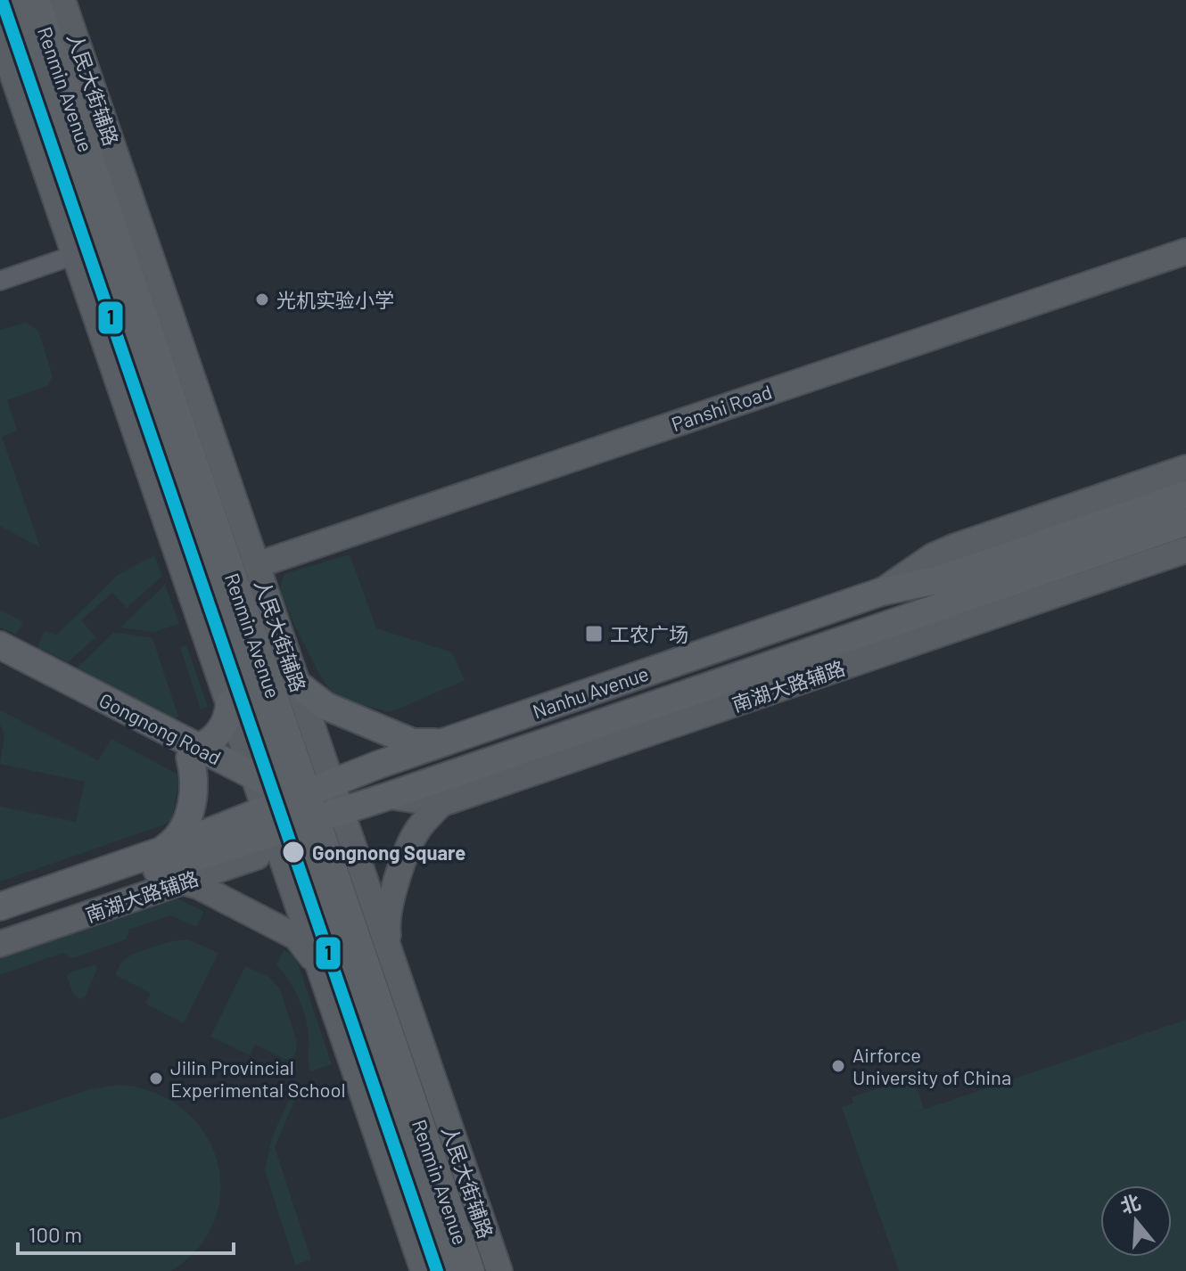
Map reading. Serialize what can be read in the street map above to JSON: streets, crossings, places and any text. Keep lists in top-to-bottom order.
{
  "streets": {
    "main road": [
      "Renmin Avenue",
      "人民大街辅路",
      "Panshi Road",
      "南湖大路辅路",
      "Nanhu Avenue",
      "Gongnong Road"
    ]
  },
  "crossings": [
    ["Renmin Avenue", "人民大街辅路"],
    ["Renmin Avenue", "南湖大路辅路"],
    ["Renmin Avenue", "Nanhu Avenue"],
    ["Renmin Avenue", "Gongnong Road"],
    ["人民大街辅路", "Panshi Road"],
    ["人民大街辅路", "南湖大路辅路"],
    ["人民大街辅路", "Nanhu Avenue"],
    ["人民大街辅路", "Gongnong Road"],
    ["南湖大路辅路", "Nanhu Avenue"],
    ["南湖大路辅路", "Gongnong Road"],
    ["Nanhu Avenue", "Gongnong Road"]
  ],
  "places": {
    "other": [
      "光机实验小学",
      "Gongnong Square",
      "Airforce University of China",
      "Jilin Provincial Experimental School"
    ],
    "transit": ["工农广场"]
  },
  "lines": ["transit line 1"],
  "scale_bar": "100 m",
  "north": "top"
}
